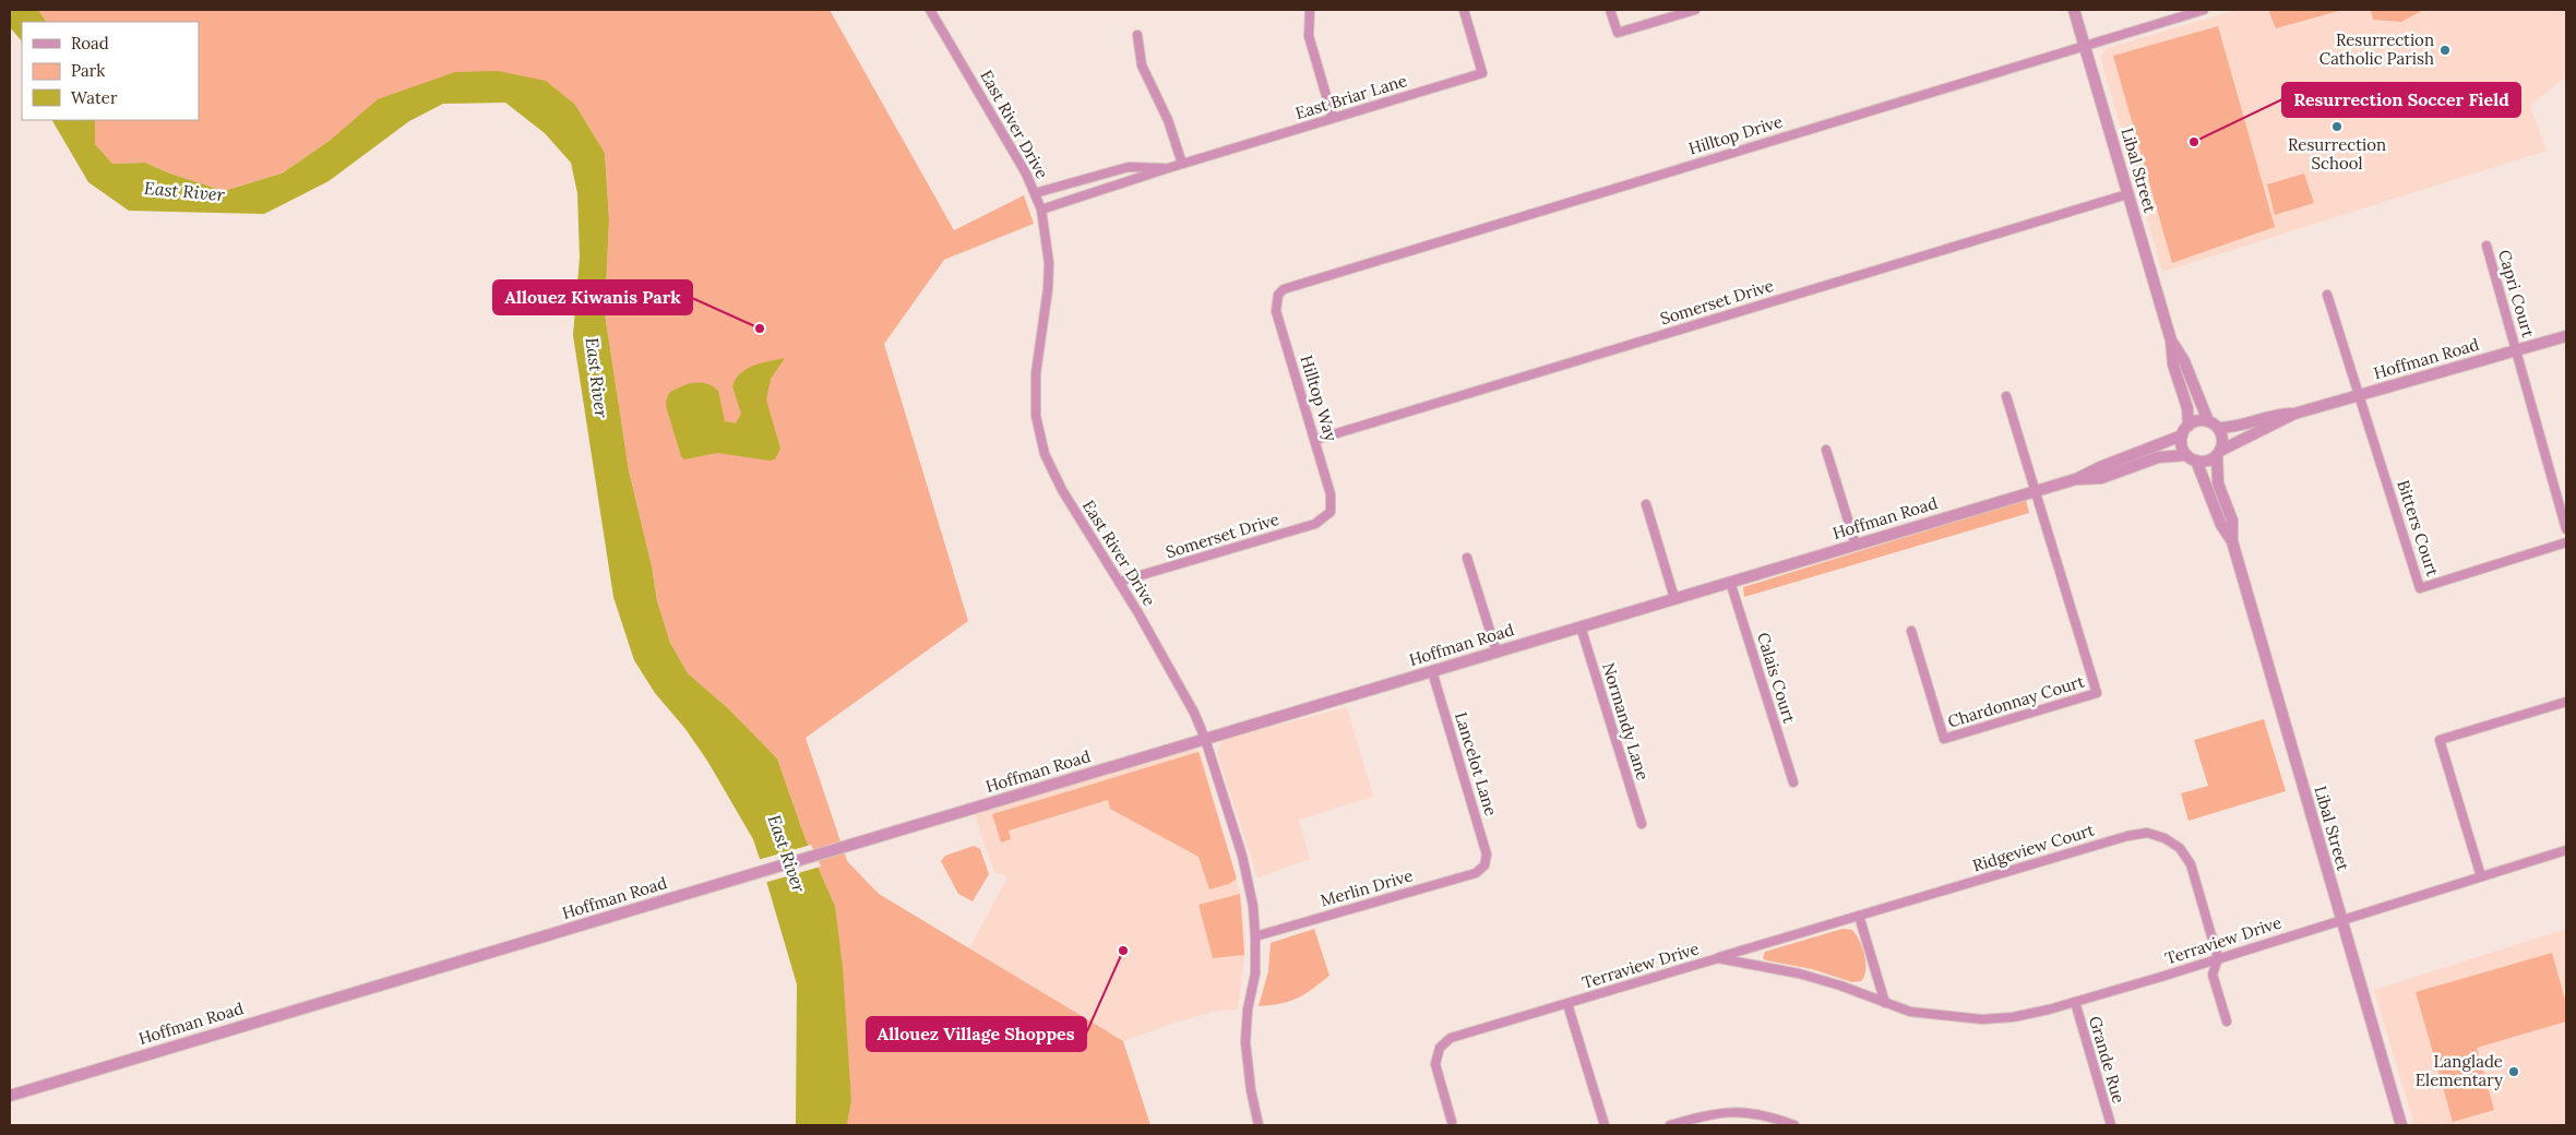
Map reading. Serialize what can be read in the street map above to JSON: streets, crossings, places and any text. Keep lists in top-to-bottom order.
{
  "streets": {
    "street": [
      "East Briar Lane",
      "East River Drive",
      "Hilltop Drive",
      "Libal Street",
      "Capri Court",
      "Somerset Drive",
      "Hoffman Road",
      "Hilltop Way",
      "Bitters Court",
      "Calais Court",
      "Chardonnay Court",
      "Normandy Lane",
      "Lancelot Lane",
      "Ridgeview Court",
      "Merlin Drive",
      "Terraview Drive",
      "Grande Rue"
    ]
  },
  "crossings": [
    ["East Briar Lane", "East River Drive"],
    ["East River Drive", "Somerset Drive"],
    ["East River Drive", "Hoffman Road"],
    ["East River Drive", "Merlin Drive"],
    ["Hilltop Drive", "Libal Street"],
    ["Hilltop Drive", "Hilltop Way"],
    ["Libal Street", "Somerset Drive"],
    ["Libal Street", "Hoffman Road"],
    ["Libal Street", "Terraview Drive"],
    ["Capri Court", "Hoffman Road"],
    ["Somerset Drive", "Hilltop Way"],
    ["Hoffman Road", "Bitters Court"],
    ["Hoffman Road", "Calais Court"],
    ["Hoffman Road", "Chardonnay Court"],
    ["Hoffman Road", "Normandy Lane"],
    ["Hoffman Road", "Lancelot Lane"],
    ["Lancelot Lane", "Merlin Drive"],
    ["Ridgeview Court", "Terraview Drive"],
    ["Terraview Drive", "Grande Rue"]
  ],
  "water": ["East River"],
  "places": [
    "Resurrection Catholic Parish",
    "Resurrection School",
    "Resurrection Soccer Field",
    "Allouez Kiwanis Park",
    "Allouez Village Shoppes",
    "Langlade Elementary"
  ],
  "legend": ["Road", "Park", "Water"]
}
